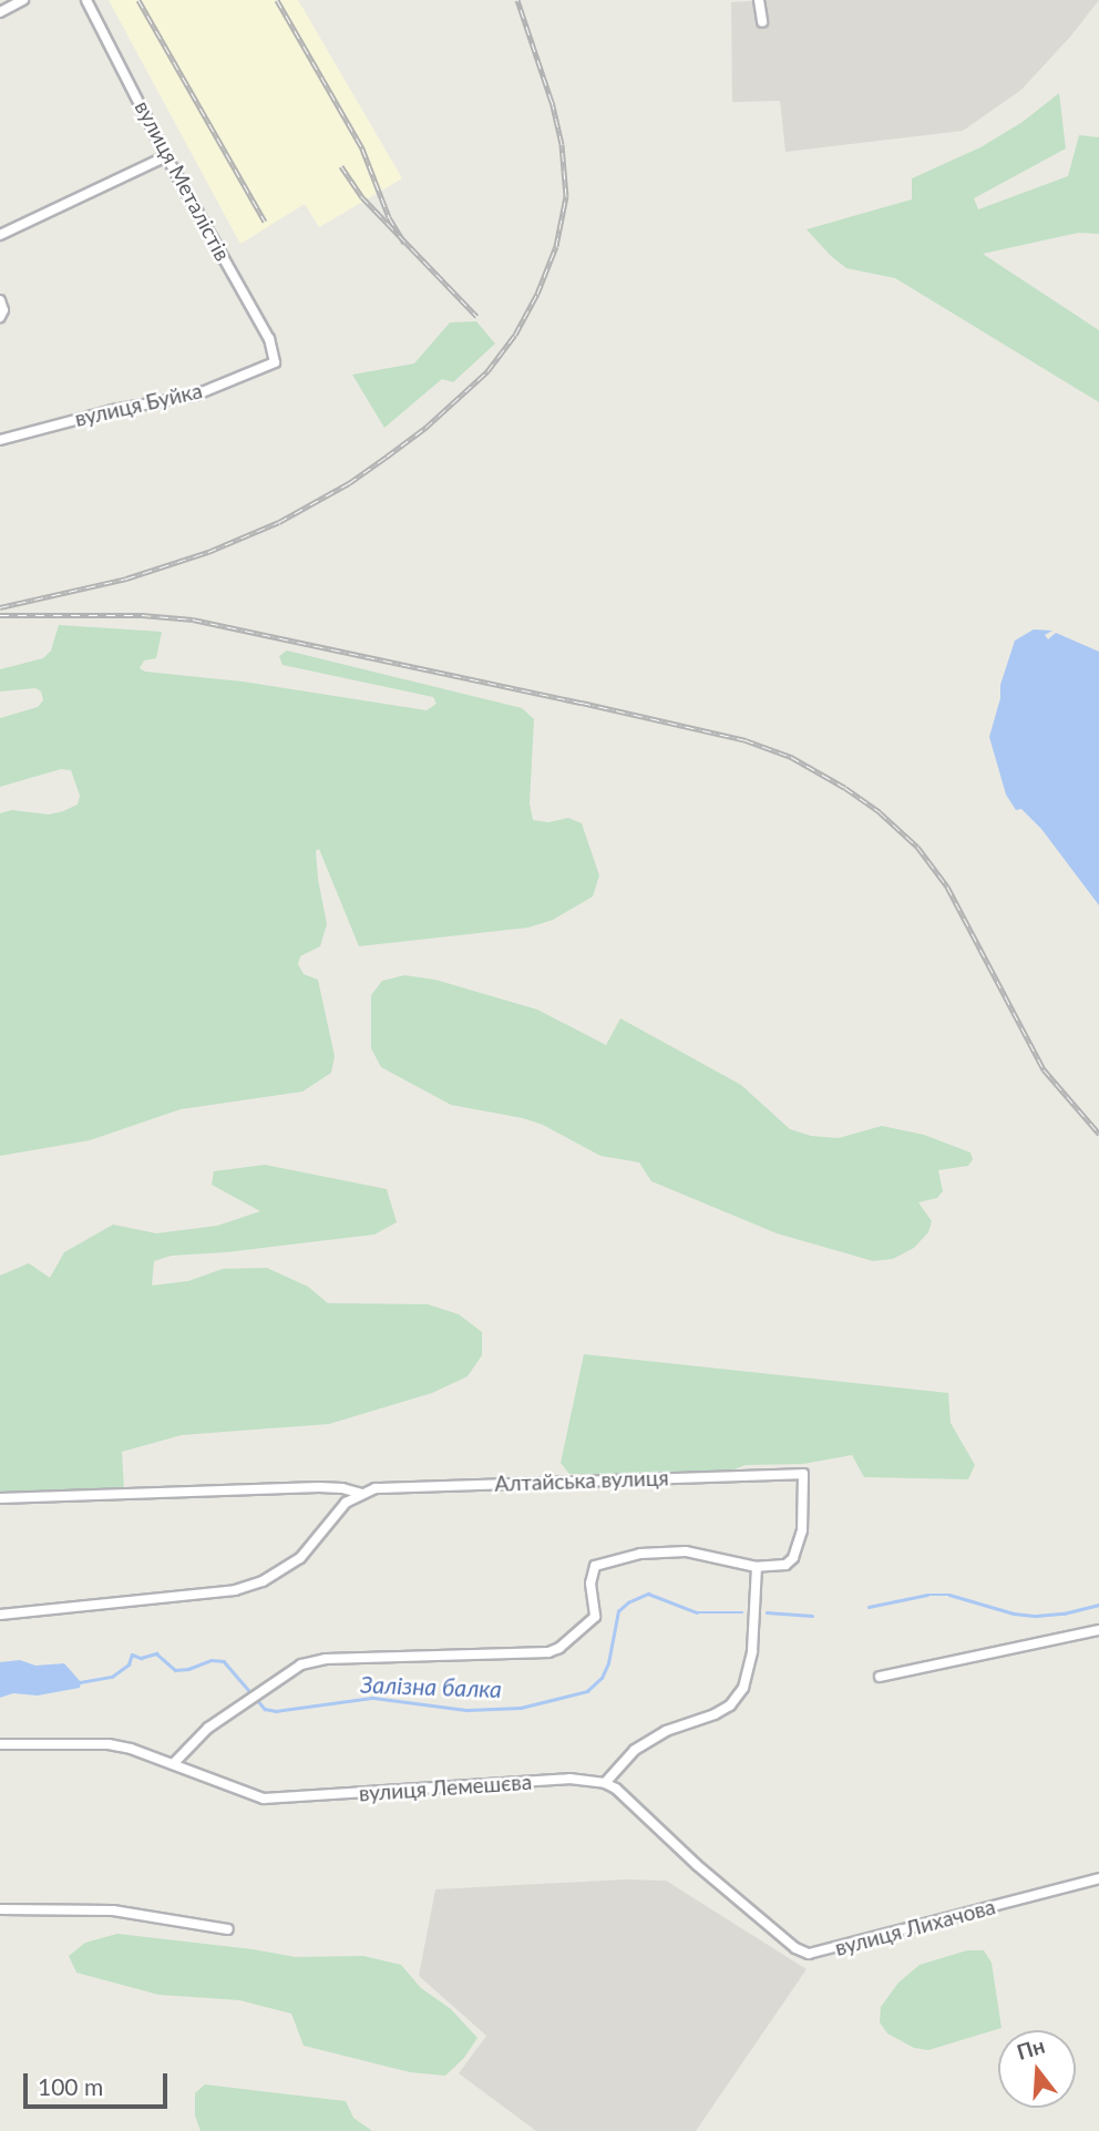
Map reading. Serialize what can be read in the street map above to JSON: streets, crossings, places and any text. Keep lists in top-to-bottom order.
{
  "streets": {
    "street": [
      "вулиця Металістів",
      "вулиця Буйка",
      "Алтайська вулиця",
      "вулиця Лемешєва",
      "вулиця Лихачова"
    ]
  },
  "crossings": [
    ["вулиця Металістів", "вулиця Буйка"],
    ["вулиця Лемешєва", "вулиця Лихачова"]
  ],
  "water": ["Залізна балка"],
  "scale_bar": "100 m",
  "north": "top"
}
